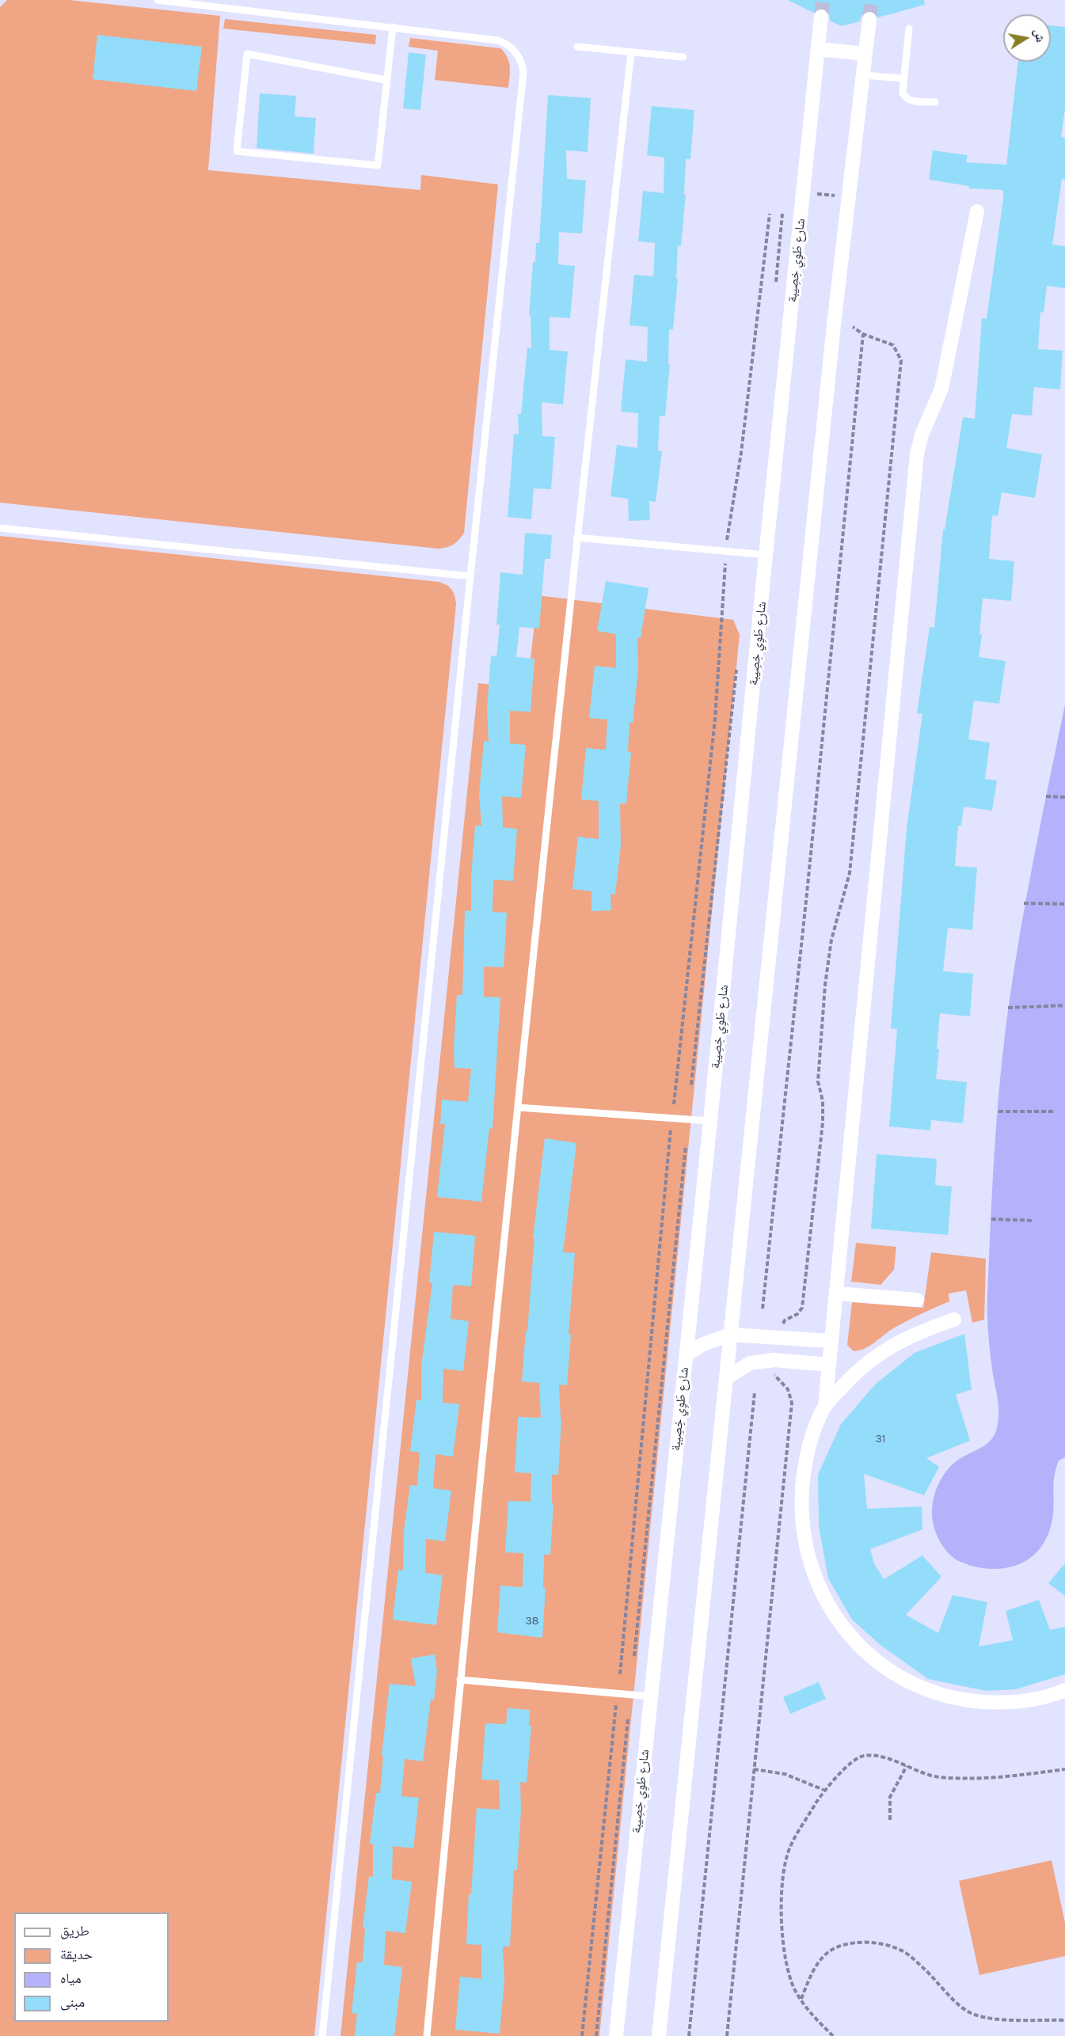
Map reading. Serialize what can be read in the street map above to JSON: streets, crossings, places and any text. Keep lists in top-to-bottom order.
{
  "streets": {
    "street": ["شارع طَوِي خِصِيبة"]
  },
  "house_numbers": ["31", "38"],
  "legend": [
    "طريق",
    "حديقة",
    "مياه",
    "مبنى"
  ],
  "north": "right"
}
